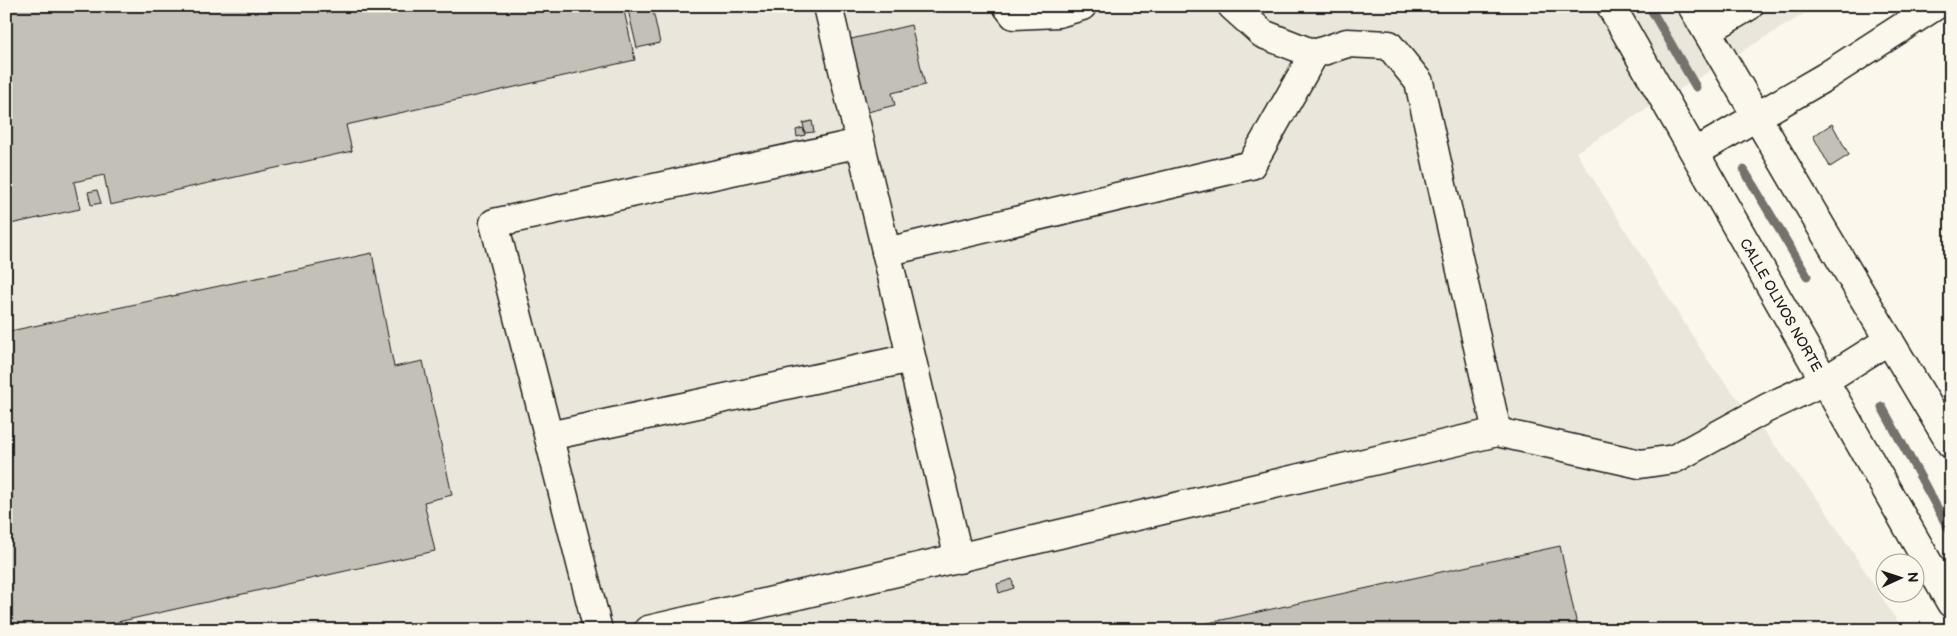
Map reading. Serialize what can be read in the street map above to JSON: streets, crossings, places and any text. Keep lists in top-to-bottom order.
{
  "streets": {
    "main road": ["CALLE OLIVOS NORTE"]
  },
  "north": "right"
}
